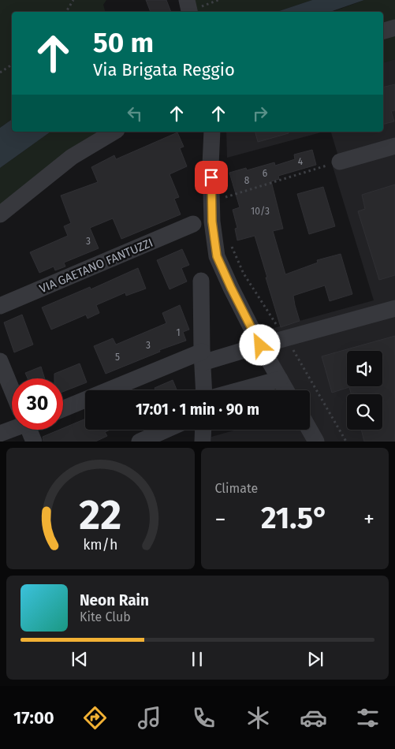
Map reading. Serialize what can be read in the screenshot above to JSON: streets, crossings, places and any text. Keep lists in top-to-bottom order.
{
  "streets": {
    "street": ["VIA GAETANO FANTUZZI"]
  },
  "house_numbers": [
    "4",
    "6",
    "8",
    "10/3",
    "3",
    "1",
    "3",
    "5"
  ],
  "page": {
    "turn": ["50 m", "Via Brigata Reggio"],
    "limit": "30",
    "trip": "17:01 · 1 min · 90 m",
    "tile": "Climate",
    "heat": ["−", "21.5°", "+"],
    "song": ["Neon Rain", "Kite Club"],
    "tabs": "17:00",
    "gauge": ["22", "km/h"]
  }
}
